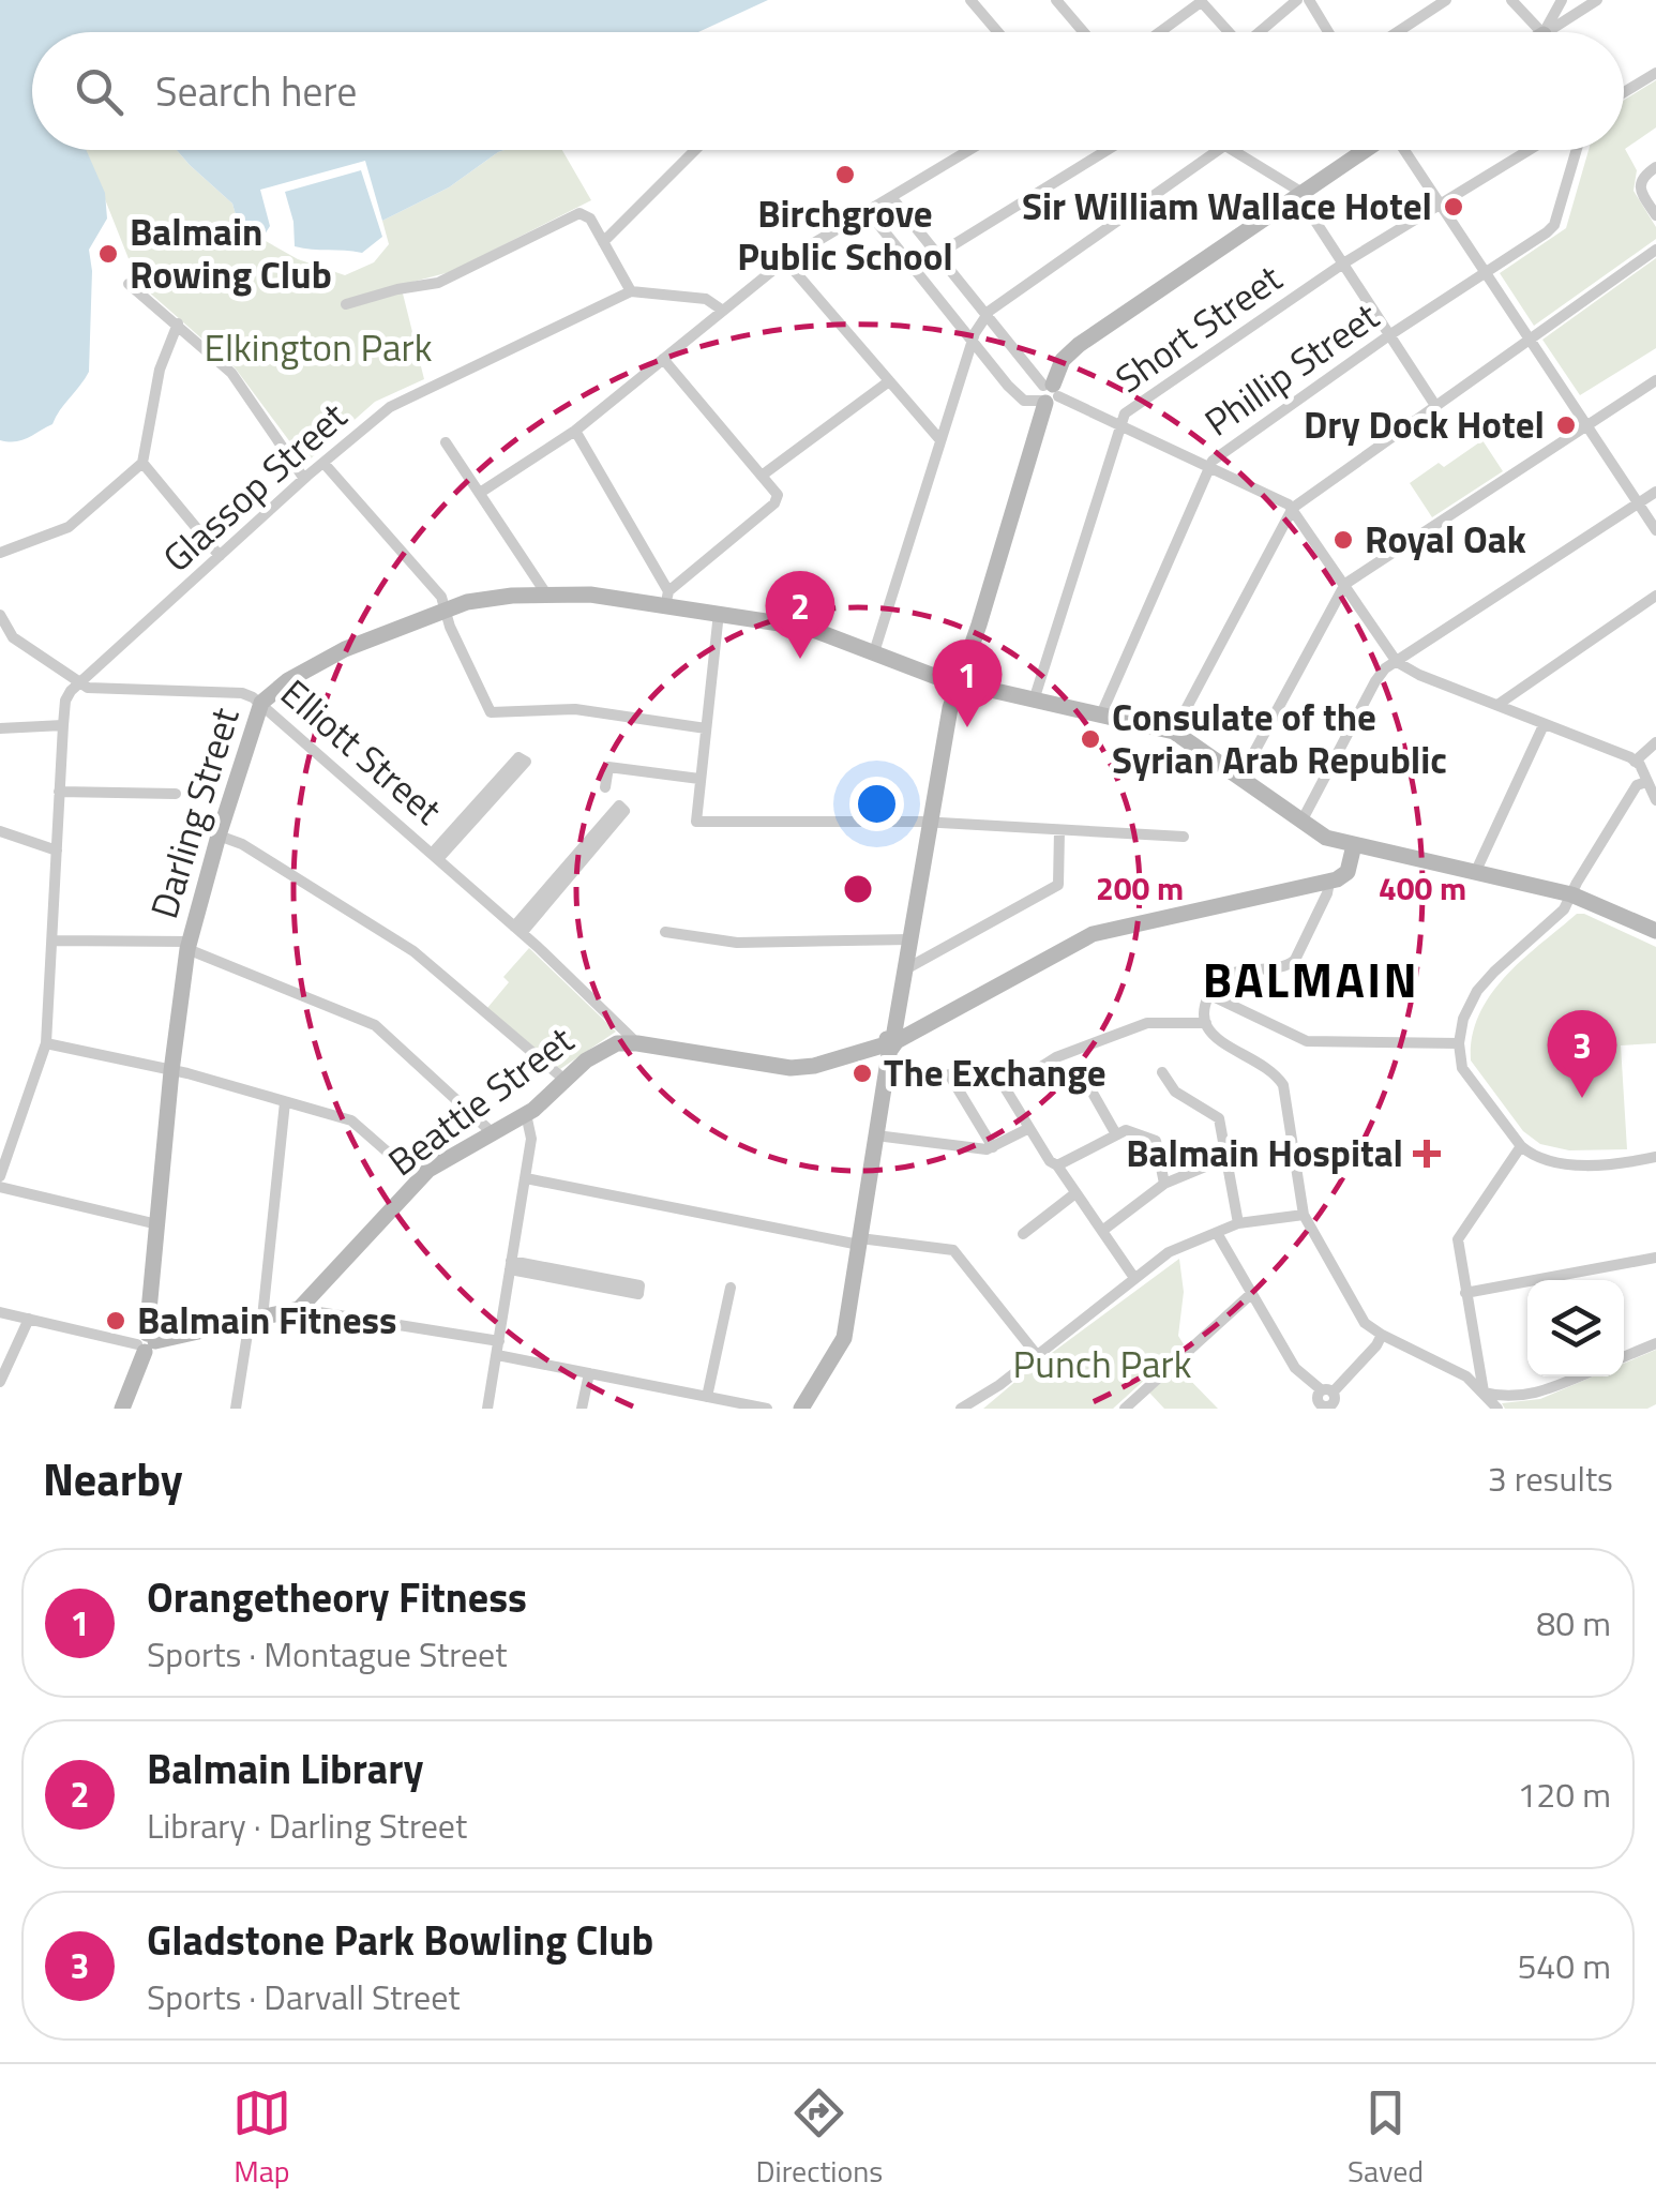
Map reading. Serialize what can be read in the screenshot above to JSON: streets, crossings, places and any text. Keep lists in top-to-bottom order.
{
  "streets": {
    "street": [
      "Short Street",
      "Phillip Street",
      "Glassop Street",
      "Elliott Street",
      "Darling Street",
      "Beattie Street"
    ]
  },
  "crossings": [
    ["Short Street", "Darling Street"],
    ["Phillip Street", "Darling Street"],
    ["Glassop Street", "Elliott Street"],
    ["Elliott Street", "Darling Street"],
    ["Elliott Street", "Beattie Street"]
  ],
  "districts": ["BALMAIN"],
  "parks": ["Elkington Park", "Punch Park"],
  "places": {
    "other": [
      "Birchgrove Public School",
      "Sir William Wallace Hotel",
      "Balmain Rowing Club",
      "Dry Dock Hotel",
      "Royal Oak",
      "Consulate of the Syrian Arab Republic",
      "The Exchange",
      "Balmain Fitness"
    ],
    "health": ["Balmain Hospital"]
  },
  "page": {
    "search": "Search here",
    "pins": ["2", "1", "3"],
    "heading": ["Nearby", "3 results"],
    "list": [
      {
        "mark": "1",
        "name": "Orangetheory Fitness",
        "note": "Sports · Montague Street",
        "value": "80 m"
      },
      {
        "mark": "2",
        "name": "Balmain Library",
        "note": "Library · Darling Street",
        "value": "120 m"
      },
      {
        "mark": "3",
        "name": "Gladstone Park Bowling Club",
        "note": "Sports · Darvall Street",
        "value": "540 m"
      }
    ],
    "nav": ["Map", "Directions", "Saved"]
  },
  "rings": ["200 m", "400 m"]
}
